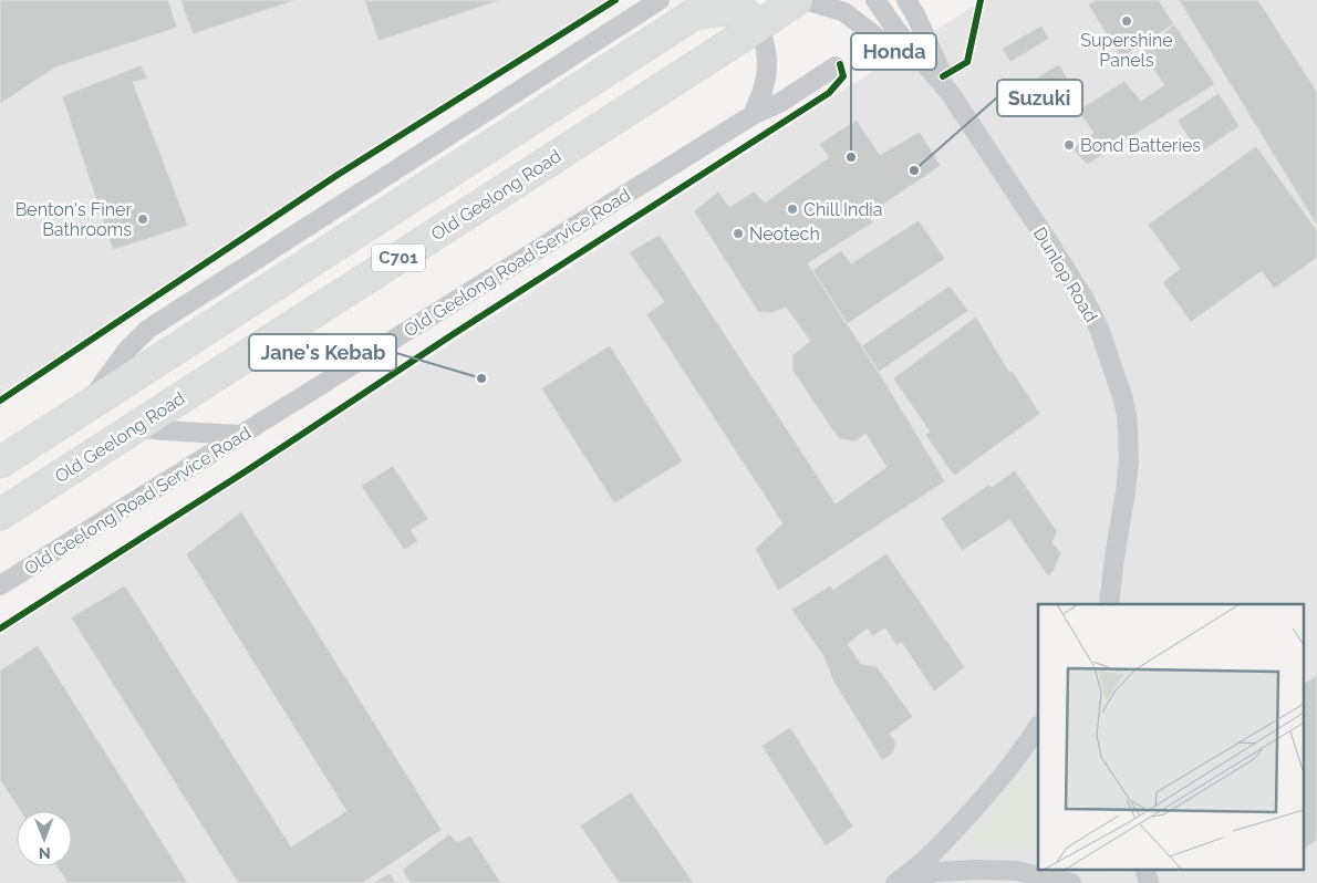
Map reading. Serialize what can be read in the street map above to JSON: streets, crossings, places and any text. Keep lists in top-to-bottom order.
{
  "streets": {
    "main road": ["Old Geelong Road", "C701"],
    "street": ["Old Geelong Road Service Road", "Dunlop Road"]
  },
  "places": [
    "Supershine Panels",
    "Bond Batteries",
    "Honda",
    "Suzuki",
    "Chill India",
    "Benton's Finer Bathrooms",
    "Neotech",
    "Jane's Kebab"
  ],
  "north": "bottom"
}
